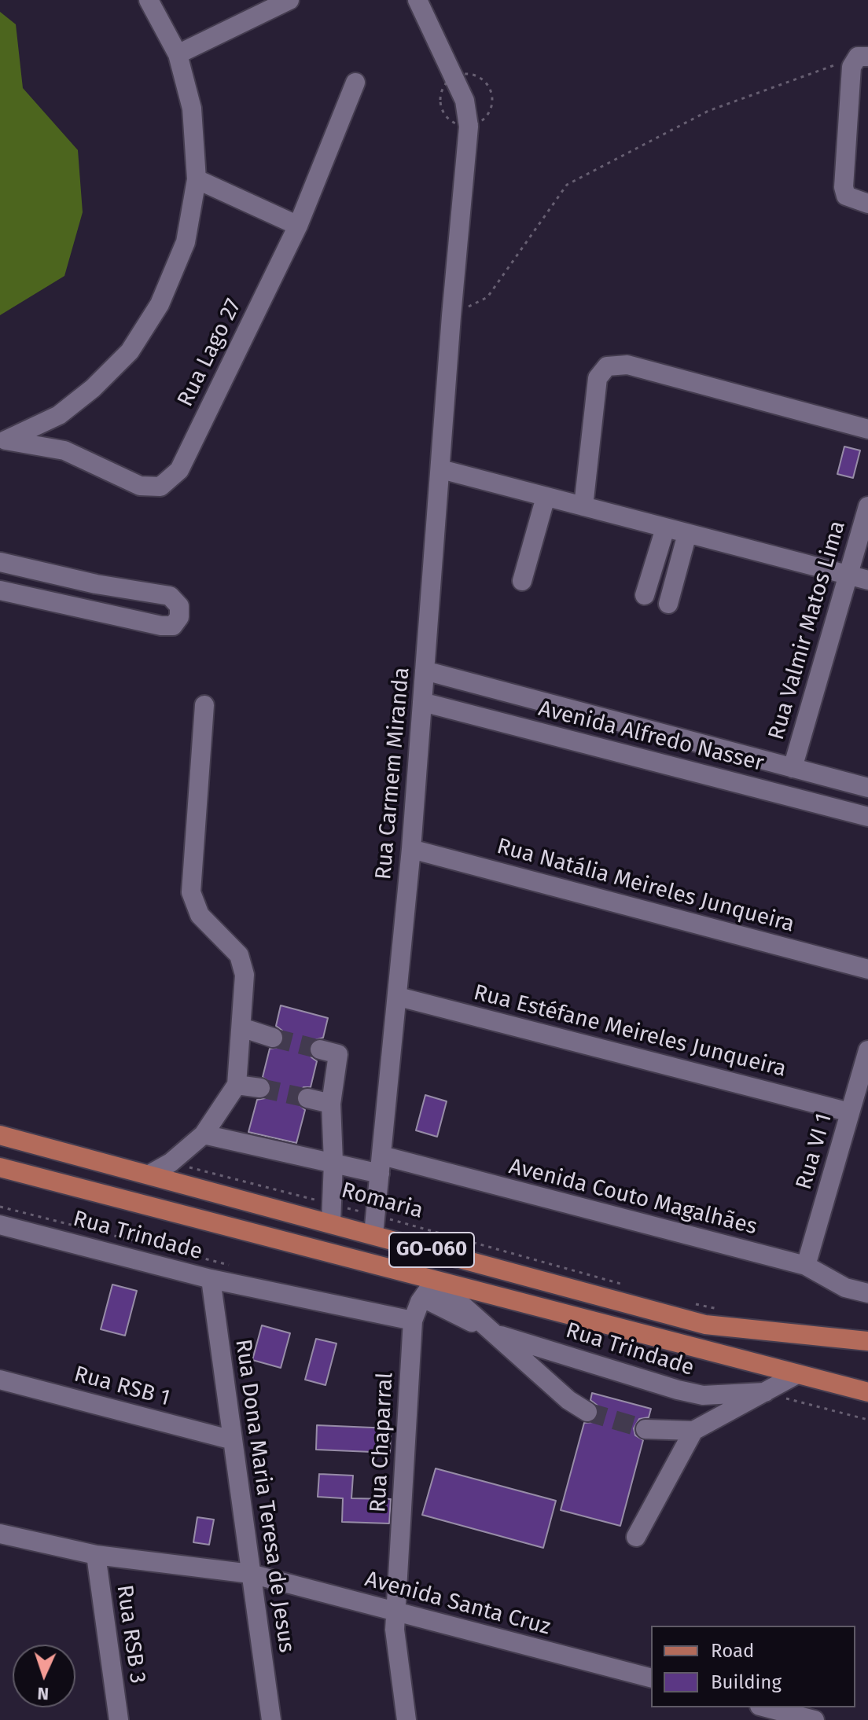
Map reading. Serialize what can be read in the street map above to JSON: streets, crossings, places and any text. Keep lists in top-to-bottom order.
{
  "streets": {
    "main road": ["GO-060"],
    "street": [
      "Rua Lago 27",
      "Rua Valmir Matos Lima",
      "Avenida Alfredo Nasser",
      "Rua Carmem Miranda",
      "Rua Natália Meireles Junqueira",
      "Rua Estéfane Meireles Junqueira",
      "Rua VI 1",
      "Avenida Couto Magalhães",
      "Rua Trindade",
      "Rua RSB 1",
      "Rua Chaparral",
      "Rua Dona Maria Teresa de Jesus",
      "Avenida Santa Cruz",
      "Rua RSB 3"
    ],
    "path": ["Romaria"]
  },
  "crossings": [
    ["Rua Valmir Matos Lima", "Avenida Alfredo Nasser"],
    ["Avenida Alfredo Nasser", "Rua Carmem Miranda"],
    ["Rua Carmem Miranda", "Rua Natália Meireles Junqueira"],
    ["Rua Carmem Miranda", "Rua Estéfane Meireles Junqueira"],
    ["Rua Carmem Miranda", "Avenida Couto Magalhães"],
    ["Rua Carmem Miranda", "Romaria"],
    ["Rua Carmem Miranda", "GO-060"],
    ["Rua Estéfane Meireles Junqueira", "Rua VI 1"],
    ["Rua VI 1", "Avenida Couto Magalhães"],
    ["Romaria", "GO-060"],
    ["Rua Trindade", "Rua Chaparral"],
    ["Rua Trindade", "Rua Dona Maria Teresa de Jesus"],
    ["GO-060", "Rua Chaparral"],
    ["Rua RSB 1", "Rua Dona Maria Teresa de Jesus"],
    ["Rua Chaparral", "Avenida Santa Cruz"],
    ["Rua Dona Maria Teresa de Jesus", "Avenida Santa Cruz"],
    ["Avenida Santa Cruz", "Rua RSB 3"]
  ],
  "legend": ["Road", "Building"],
  "north": "bottom"
}
